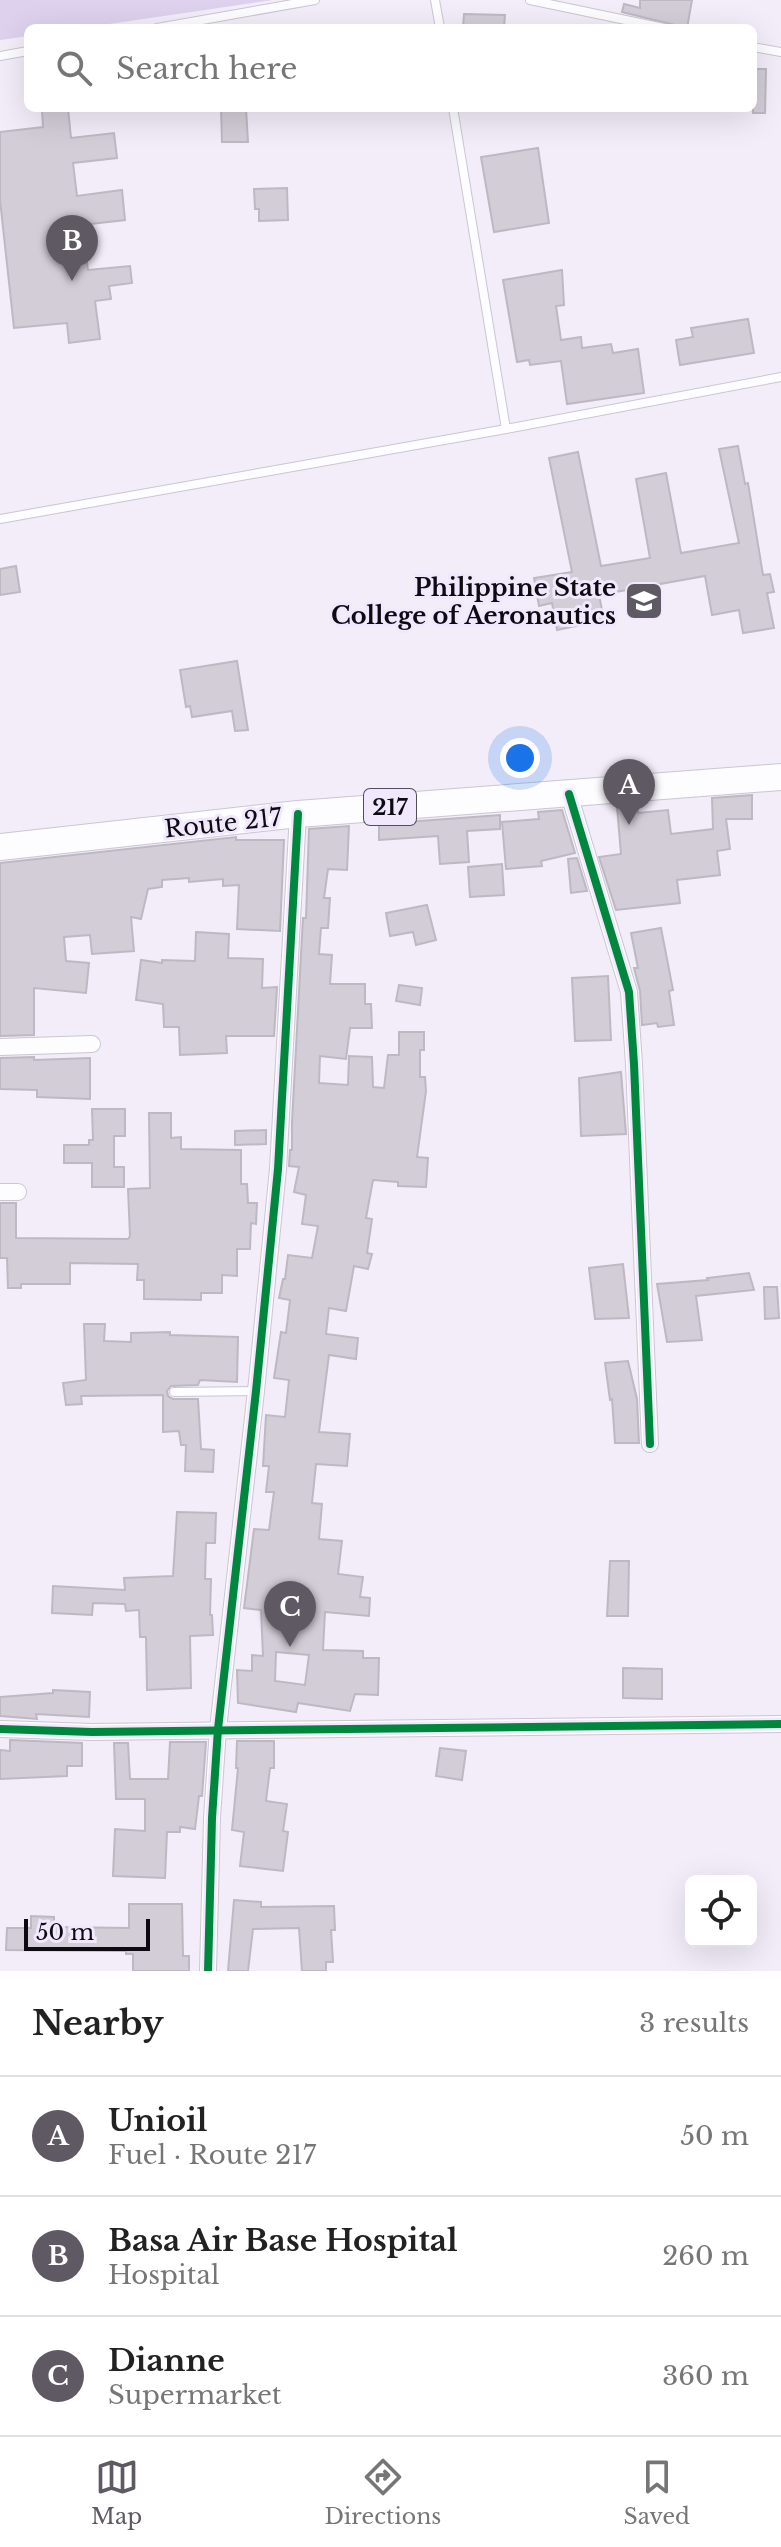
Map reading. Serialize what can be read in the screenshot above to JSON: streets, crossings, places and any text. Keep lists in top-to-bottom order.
{
  "streets": {
    "main road": ["217", "Route 217"]
  },
  "places": {
    "school or university": ["Philippine State College of Aeronautics"]
  },
  "scale_bar": "50 m",
  "page": {
    "search": "Search here",
    "pins": ["B", "A", "C"],
    "scale": "50 m",
    "heading": ["Nearby", "3 results"],
    "list": [
      {
        "mark": "A",
        "name": "Unioil",
        "note": "Fuel · Route 217",
        "value": "50 m"
      },
      {
        "mark": "B",
        "name": "Basa Air Base Hospital",
        "note": "Hospital",
        "value": "260 m"
      },
      {
        "mark": "C",
        "name": "Dianne",
        "note": "Supermarket",
        "value": "360 m"
      }
    ],
    "nav": ["Map", "Directions", "Saved"]
  }
}
